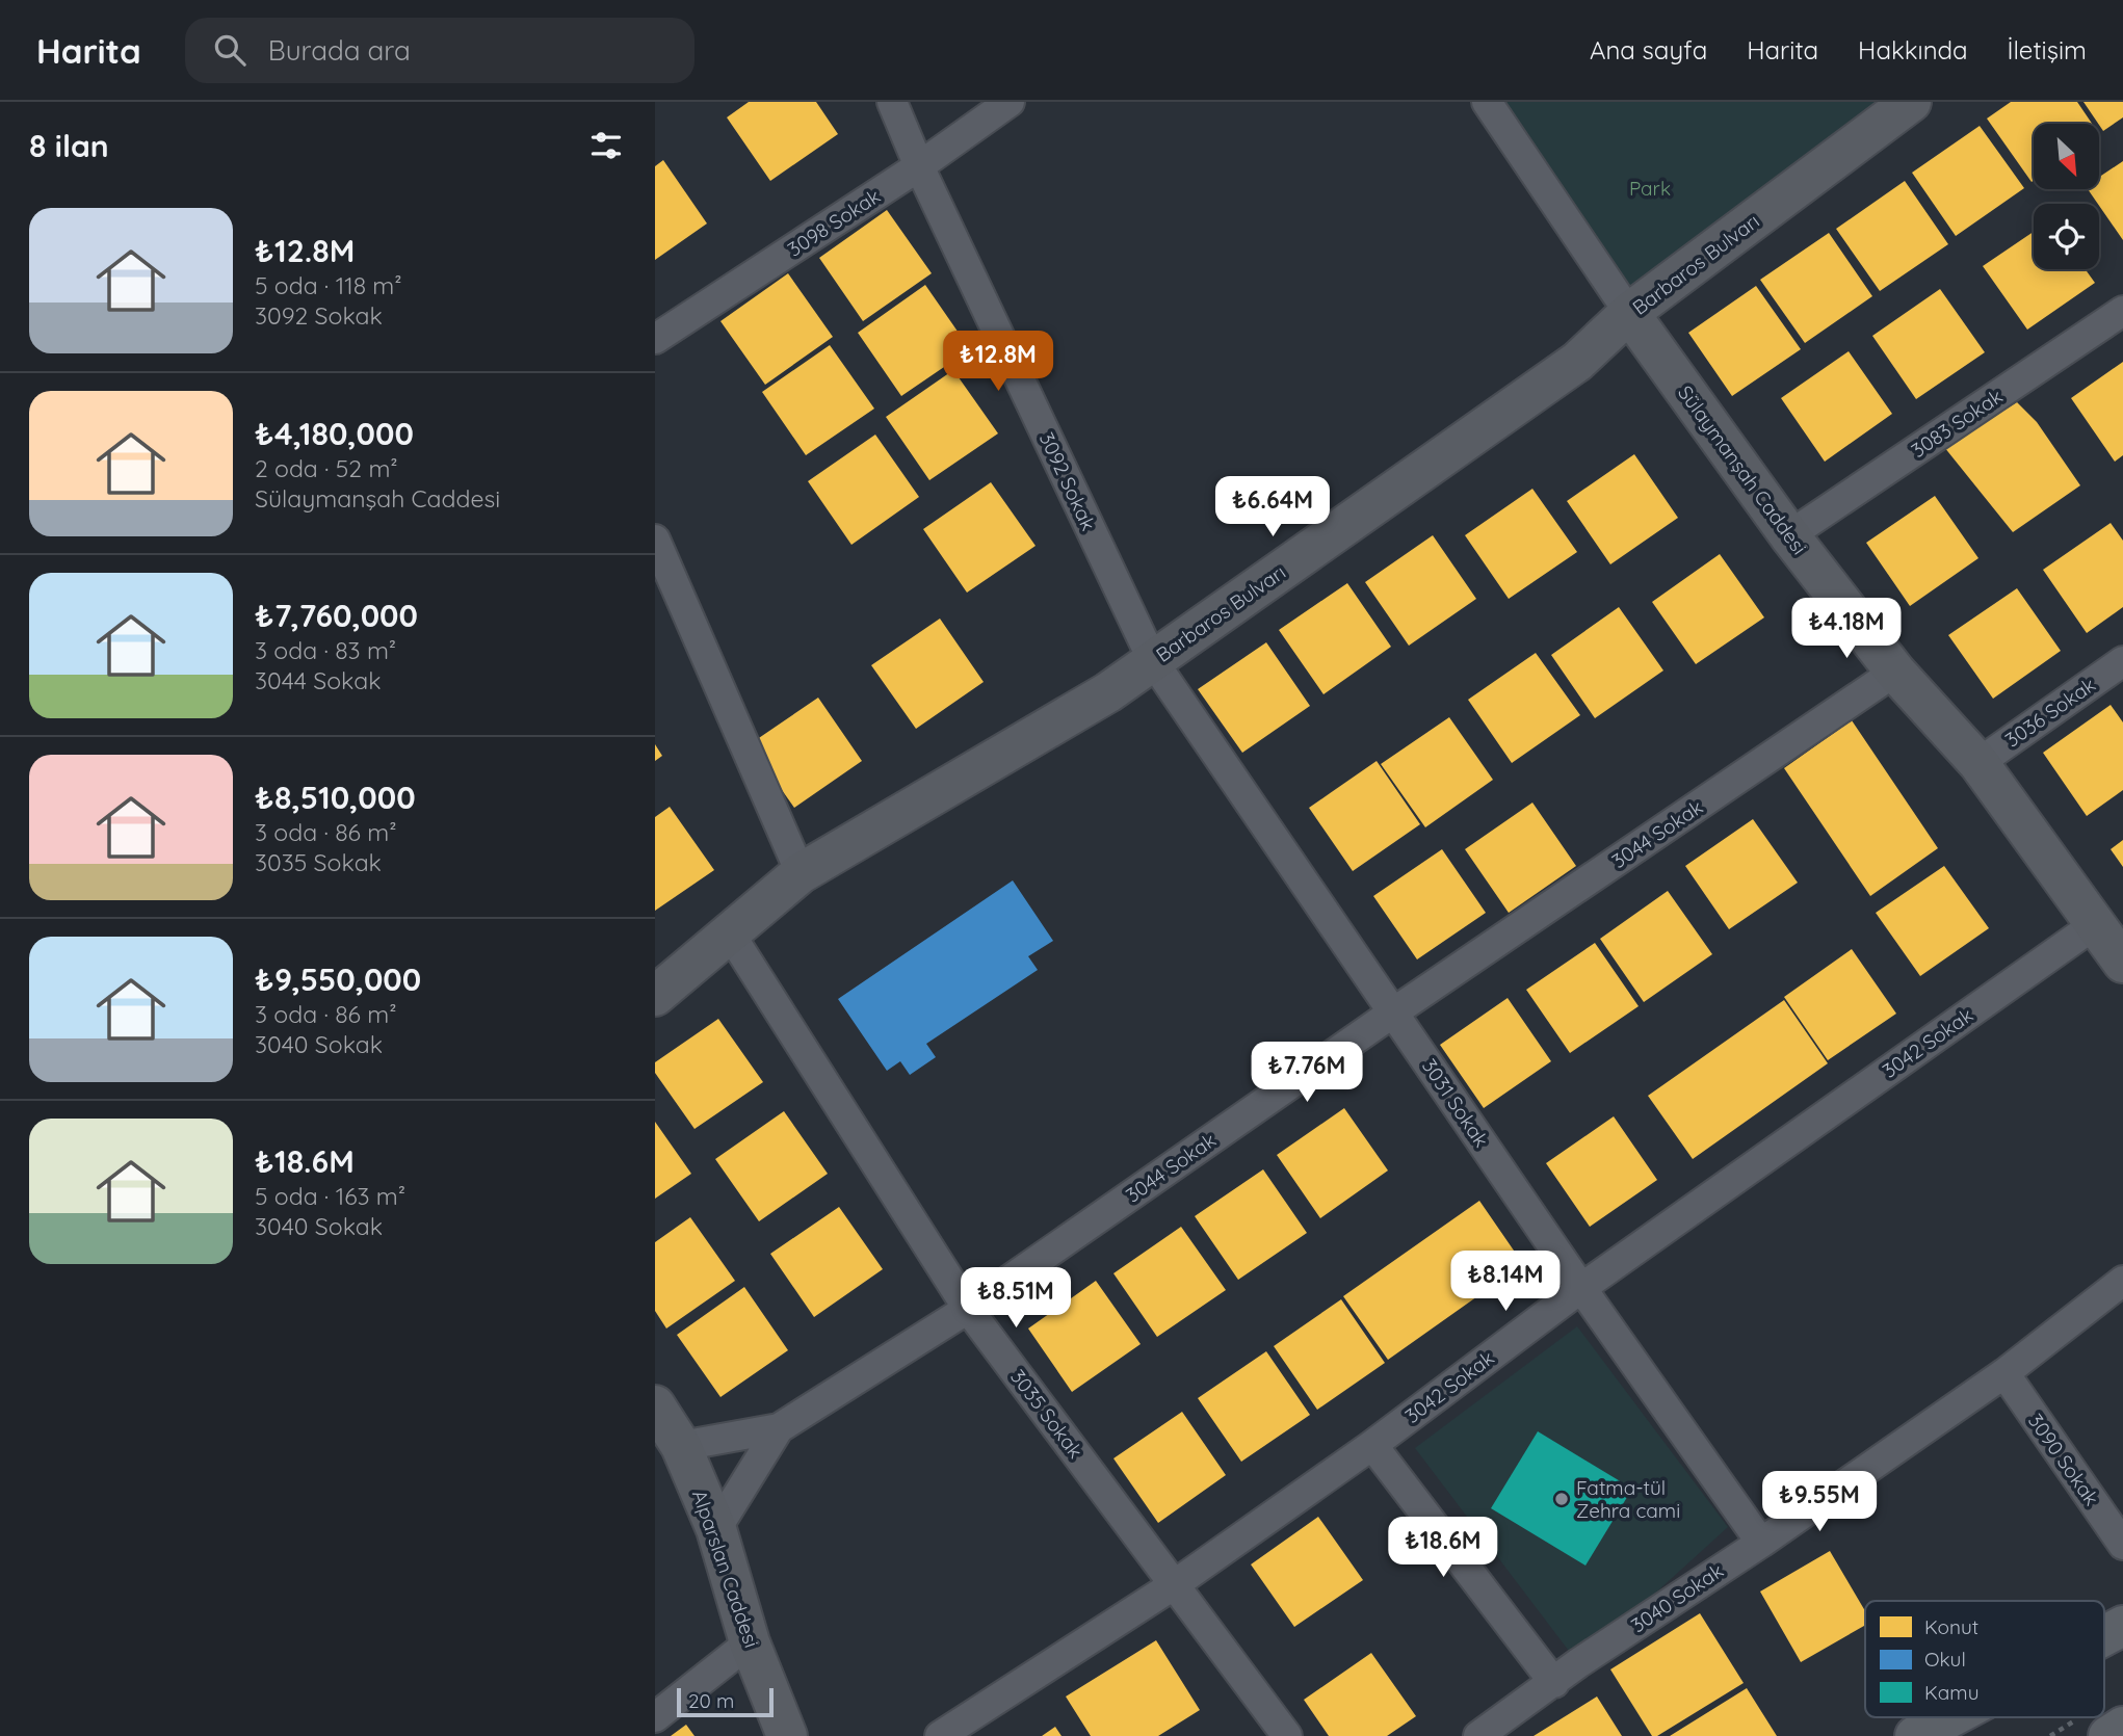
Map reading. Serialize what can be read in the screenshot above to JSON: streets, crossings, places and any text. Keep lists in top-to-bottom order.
{
  "streets": {
    "street": [
      "3098 Sokak",
      "Barbaros Bulvarı",
      "3083 Sokak",
      "Sülaymanşah Caddesi",
      "3092 Sokak",
      "3036 Sokak",
      "3044 Sokak",
      "3042 Sokak",
      "3031 Sokak",
      "3035 Sokak",
      "3090 Sokak",
      "Alparslan Caddesi",
      "3040 Sokak"
    ]
  },
  "crossings": [
    ["3098 Sokak", "3092 Sokak"],
    ["Barbaros Bulvarı", "Sülaymanşah Caddesi"],
    ["Barbaros Bulvarı", "3092 Sokak"],
    ["Barbaros Bulvarı", "3031 Sokak"],
    ["Barbaros Bulvarı", "3035 Sokak"],
    ["3083 Sokak", "Sülaymanşah Caddesi"],
    ["Sülaymanşah Caddesi", "3036 Sokak"],
    ["Sülaymanşah Caddesi", "3044 Sokak"],
    ["Sülaymanşah Caddesi", "3042 Sokak"],
    ["3092 Sokak", "3031 Sokak"],
    ["3044 Sokak", "3031 Sokak"],
    ["3044 Sokak", "3035 Sokak"],
    ["3044 Sokak", "Alparslan Caddesi"],
    ["3042 Sokak", "3031 Sokak"],
    ["3042 Sokak", "3035 Sokak"],
    ["3031 Sokak", "3040 Sokak"],
    ["3090 Sokak", "3040 Sokak"]
  ],
  "parks": ["Park"],
  "places": ["Fatma-tül Zehra cami"],
  "legend": ["Konut", "Okul", "Kamu"],
  "scale_bar": "20 m",
  "north": "bottom right",
  "page": {
    "header": "Harita",
    "search": "Burada ara",
    "nav": [
      "Ana sayfa",
      "Harita",
      "Hakkında",
      "İletişim"
    ],
    "heading": "8 ilan",
    "list": [
      {
        "name": "₺12.8M",
        "note": "5 oda · 118 m² · 3092 Sokak"
      },
      {
        "name": "₺4,180,000",
        "note": "2 oda · 52 m² · Sülaymanşah Caddesi"
      },
      {
        "name": "₺7,760,000",
        "note": "3 oda · 83 m² · 3044 Sokak"
      },
      {
        "name": "₺8,510,000",
        "note": "3 oda · 86 m² · 3035 Sokak"
      },
      {
        "name": "₺9,550,000",
        "note": "3 oda · 86 m² · 3040 Sokak"
      },
      {
        "name": "₺18.6M",
        "note": "5 oda · 163 m² · 3040 Sokak"
      }
    ],
    "price": [
      "₺12.8M",
      "₺6.64M",
      "₺4.18M",
      "₺7.76M",
      "₺8.14M",
      "₺8.51M",
      "₺9.55M",
      "₺18.6M"
    ],
    "scale": "20 m"
  }
}
